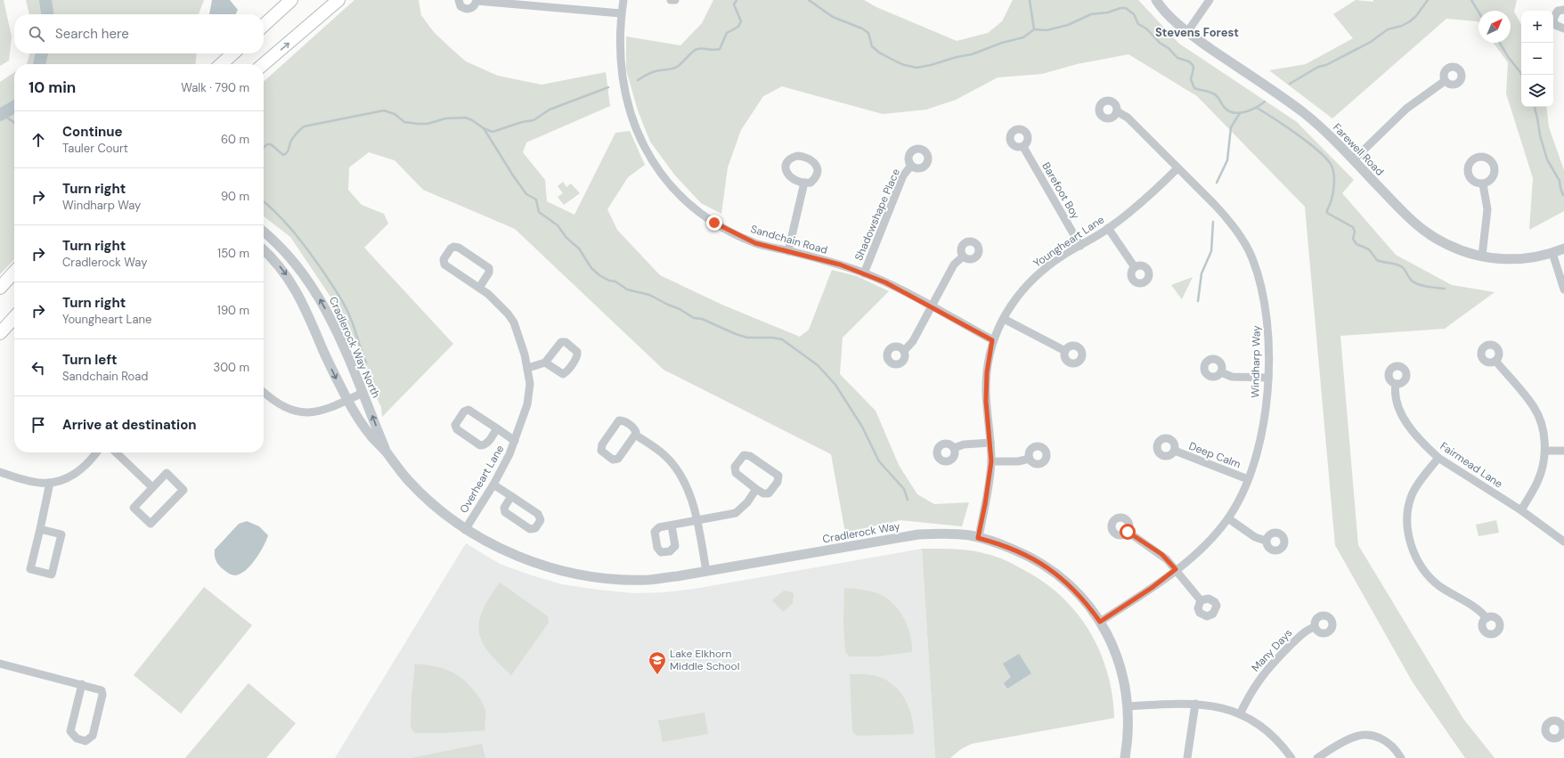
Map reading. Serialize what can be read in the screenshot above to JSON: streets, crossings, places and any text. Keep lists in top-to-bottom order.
{
  "streets": {
    "street": [
      "Farewell Road",
      "Barefoot Boy",
      "Shadowshape Place",
      "Sandchain Road",
      "Youngheart Lane",
      "Cradlerock Way North",
      "Windharp Way",
      "Deep Calm",
      "Fairmead Lane",
      "Overheart Lane",
      "Cradlerock Way",
      "Many Days"
    ]
  },
  "crossings": [
    ["Barefoot Boy", "Youngheart Lane"],
    ["Shadowshape Place", "Sandchain Road"],
    ["Sandchain Road", "Youngheart Lane"],
    ["Youngheart Lane", "Windharp Way"],
    ["Youngheart Lane", "Cradlerock Way"],
    ["Cradlerock Way North", "Overheart Lane"],
    ["Cradlerock Way North", "Cradlerock Way"],
    ["Windharp Way", "Deep Calm"],
    ["Windharp Way", "Cradlerock Way"],
    ["Overheart Lane", "Cradlerock Way"]
  ],
  "districts": ["Stevens Forest"],
  "places": {
    "school or university": ["Lake Elkhorn Middle School"]
  },
  "north": "top right",
  "page": {
    "map_buttons": ["+", "−"],
    "search": "Search here",
    "heading": ["10 min", "Walk · 790 m"],
    "list": [
      ["Continue", "Tauler Court", "60 m"],
      ["Turn right", "Windharp Way", "90 m"],
      ["Turn right", "Cradlerock Way", "150 m"],
      ["Turn right", "Youngheart Lane", "190 m"],
      ["Turn left", "Sandchain Road", "300 m"],
      "Arrive at destination"
    ]
  }
}
